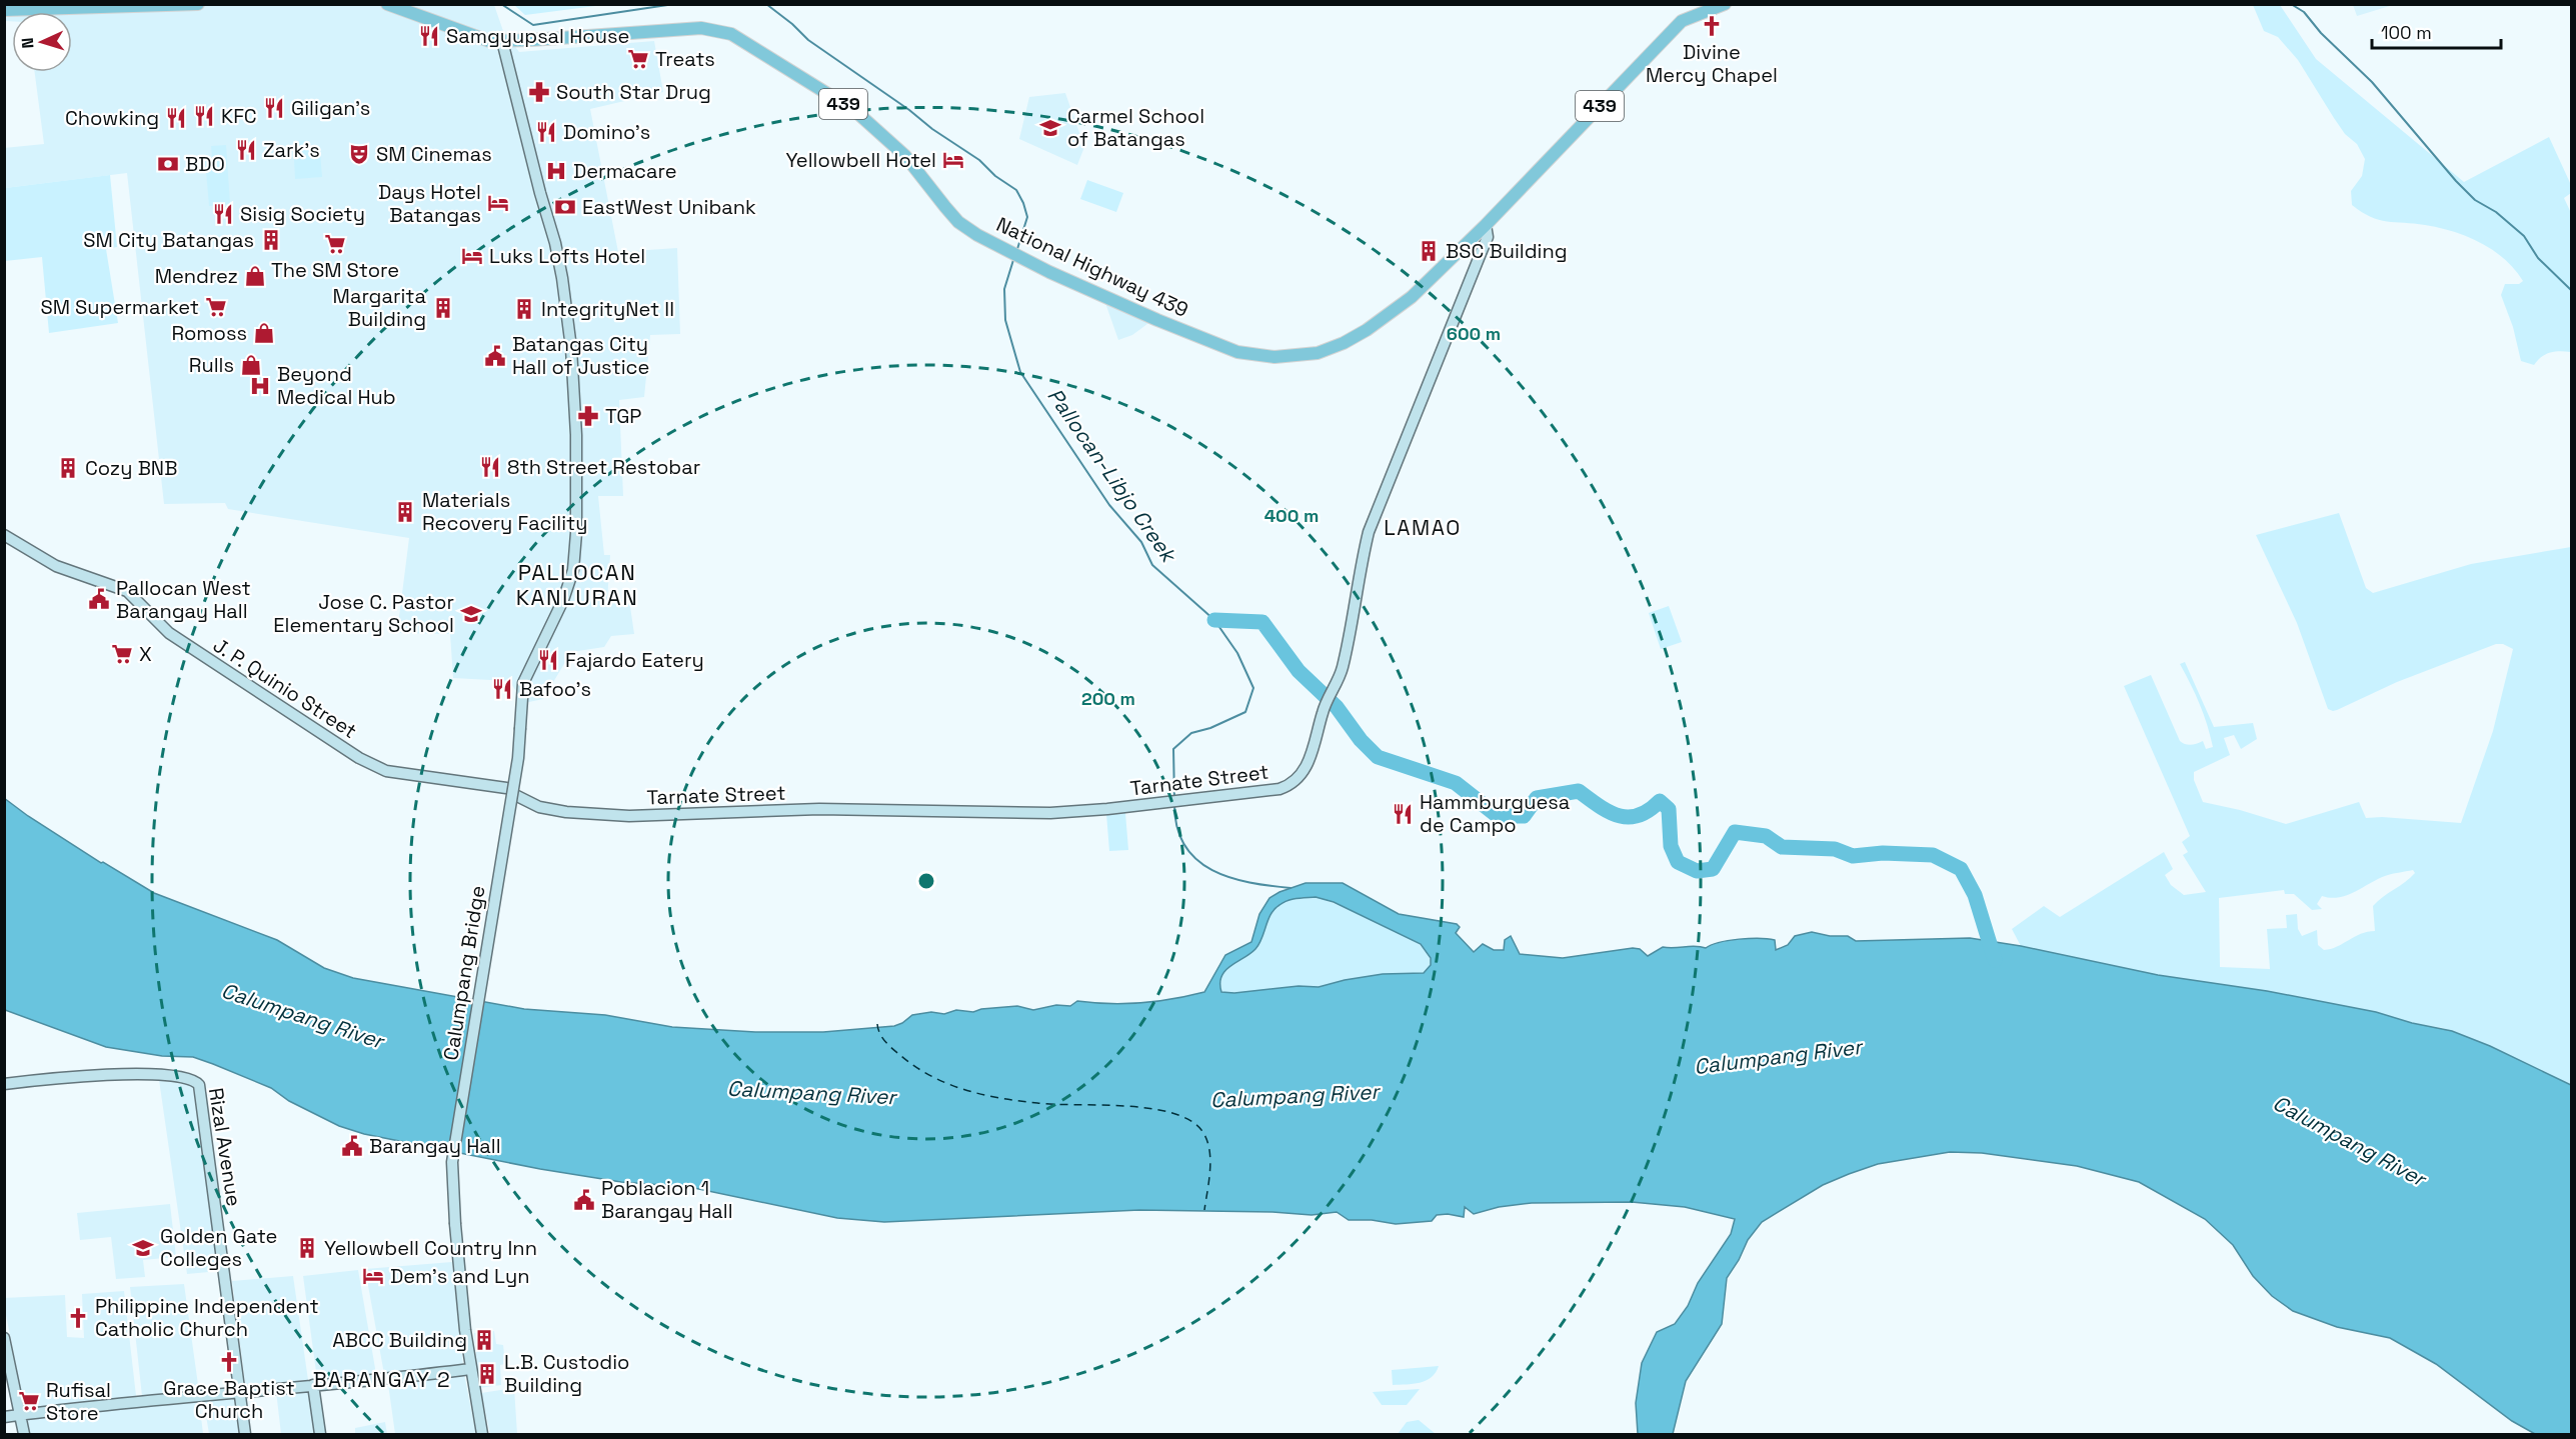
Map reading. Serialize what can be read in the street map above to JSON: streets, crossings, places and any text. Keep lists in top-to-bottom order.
{
  "streets": {
    "main road": ["439", "National Highway 439"],
    "street": [
      "J. P. Quinio Street",
      "Tarnate Street",
      "Calumpang Bridge",
      "Rizal Avenue"
    ]
  },
  "crossings": [
    ["National Highway 439", "Tarnate Street"],
    ["National Highway 439", "Calumpang Bridge"]
  ],
  "districts": ["LAMAO", "PALLOCAN KANLURAN", "BARANGAY 2"],
  "water": ["Pallocan-Libjo Creek", "Calumpang River"],
  "places": {
    "church": ["Divine Mercy Chapel", "Philippine Independent Catholic Church", "Grace Baptist Church"],
    "restaurant": [
      "Samgyupsal House",
      "Giligan's",
      "KFC",
      "Chowking",
      "Domino's",
      "Zark's",
      "Sisig Society",
      "8th Street Restobar",
      "Fajardo Eatery",
      "Bafoo's",
      "Hammburguesa de Campo"
    ],
    "supermarket": [
      "Treats",
      "The SM Store",
      "SM Supermarket",
      "X",
      "Rufisal Store"
    ],
    "pharmacy": ["South Star Drug", "TGP"],
    "school or university": ["Carmel School of Batangas", "Jose C. Pastor Elementary School", "Golden Gate Colleges"],
    "theatre": ["SM Cinemas"],
    "hotel": [
      "Yellowbell Hotel",
      "Days Hotel Batangas",
      "Luks Lofts Hotel",
      "Dem's and Lyn"
    ],
    "bank": ["BDO", "EastWest Unibank"],
    "hospital": ["Dermacare", "Beyond Medical Hub"],
    "building": [
      "SM City Batangas",
      "BSC Building",
      "Margarita Building",
      "IntegrityNet II",
      "Cozy BNB",
      "Materials Recovery Facility",
      "Yellowbell Country Inn",
      "ABCC Building",
      "L.B. Custodio Building"
    ],
    "shop": ["Mendrez", "Romoss", "Rulls"],
    "public building": [
      "Batangas City Hall of Justice",
      "Pallocan West Barangay Hall",
      "Barangay Hall",
      "Poblacion 1 Barangay Hall"
    ]
  },
  "scale_bar": "100 m",
  "north": "left",
  "rings": ["600 m", "400 m", "200 m"]
}
